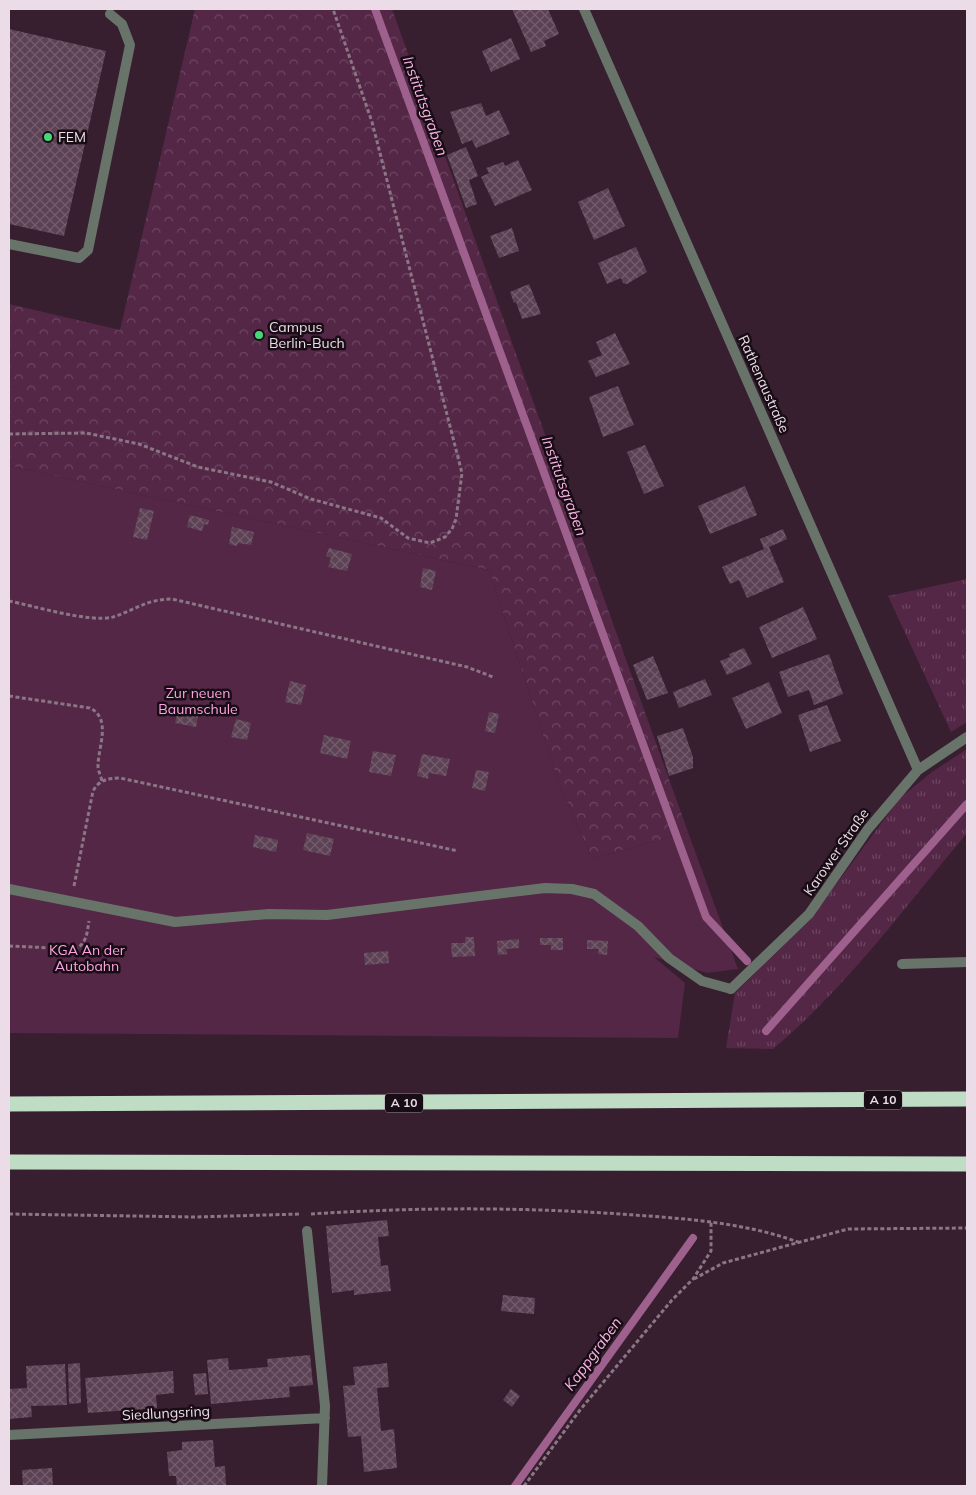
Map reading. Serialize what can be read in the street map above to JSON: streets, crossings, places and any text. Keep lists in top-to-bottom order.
{
  "streets": {
    "highway": ["A 10"],
    "street": ["Rathenaustraße", "Karower Straße", "Siedlungsring"]
  },
  "crossings": [
    ["Rathenaustraße", "Karower Straße"]
  ],
  "water": ["Institutsgraben", "Kappgraben"],
  "parks": ["Zur neuen Baumschule", "KGA An der Autobahn"],
  "places": ["FEM", "Campus Berlin-Buch"]
}
